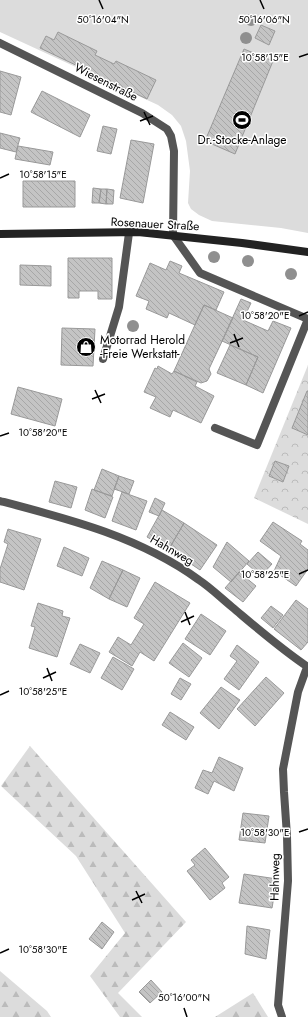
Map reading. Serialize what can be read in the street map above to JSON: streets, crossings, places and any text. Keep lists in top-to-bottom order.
{
  "streets": {
    "street": ["Wiesenstraße", "Rosenauer Straße", "Hahnweg"]
  },
  "crossings": [
    ["Wiesenstraße", "Rosenauer Straße"]
  ],
  "places": {
    "sports": ["Dr.-Stocke-Anlage"],
    "shop": ["Motorrad Herold -Freie Werkstatt-"]
  },
  "coordinates": [
    "50°16'04\"N",
    "50°16'06\"N",
    "10°58'15\"E",
    "10°58'20\"E",
    "10°58'25\"E",
    "10°58'30\"E",
    "50°16'00\"N"
  ]
}
